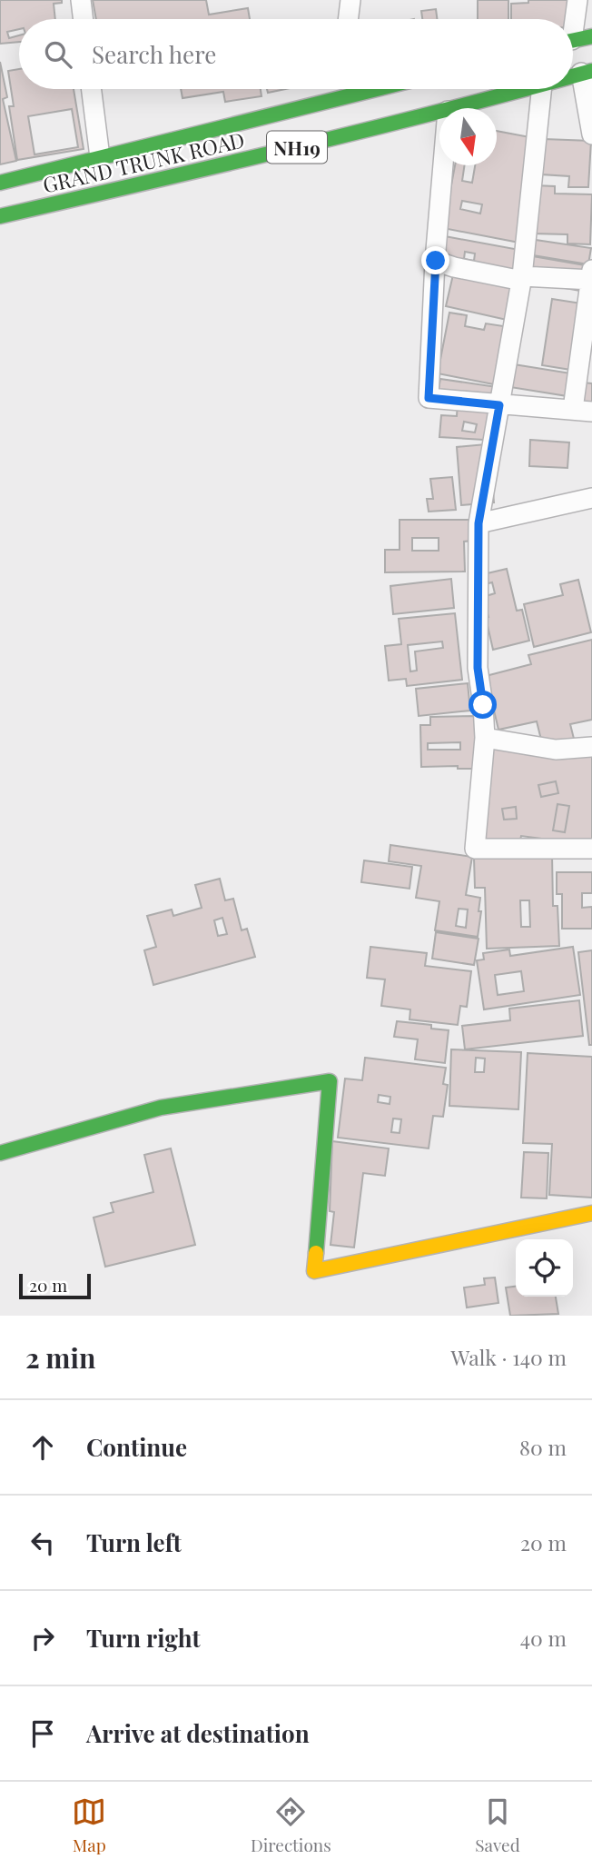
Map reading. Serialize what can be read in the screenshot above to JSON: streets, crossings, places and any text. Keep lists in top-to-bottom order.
{
  "streets": {
    "main road": ["NH19", "GRAND TRUNK ROAD"]
  },
  "scale_bar": "20 m",
  "north": "bottom",
  "page": {
    "search": "Search here",
    "scale": "20 m",
    "heading": ["2 min", "Walk · 140 m"],
    "list": [
      ["Continue", "80 m"],
      ["Turn left", "20 m"],
      ["Turn right", "40 m"],
      "Arrive at destination"
    ],
    "nav": ["Map", "Directions", "Saved"]
  }
}
